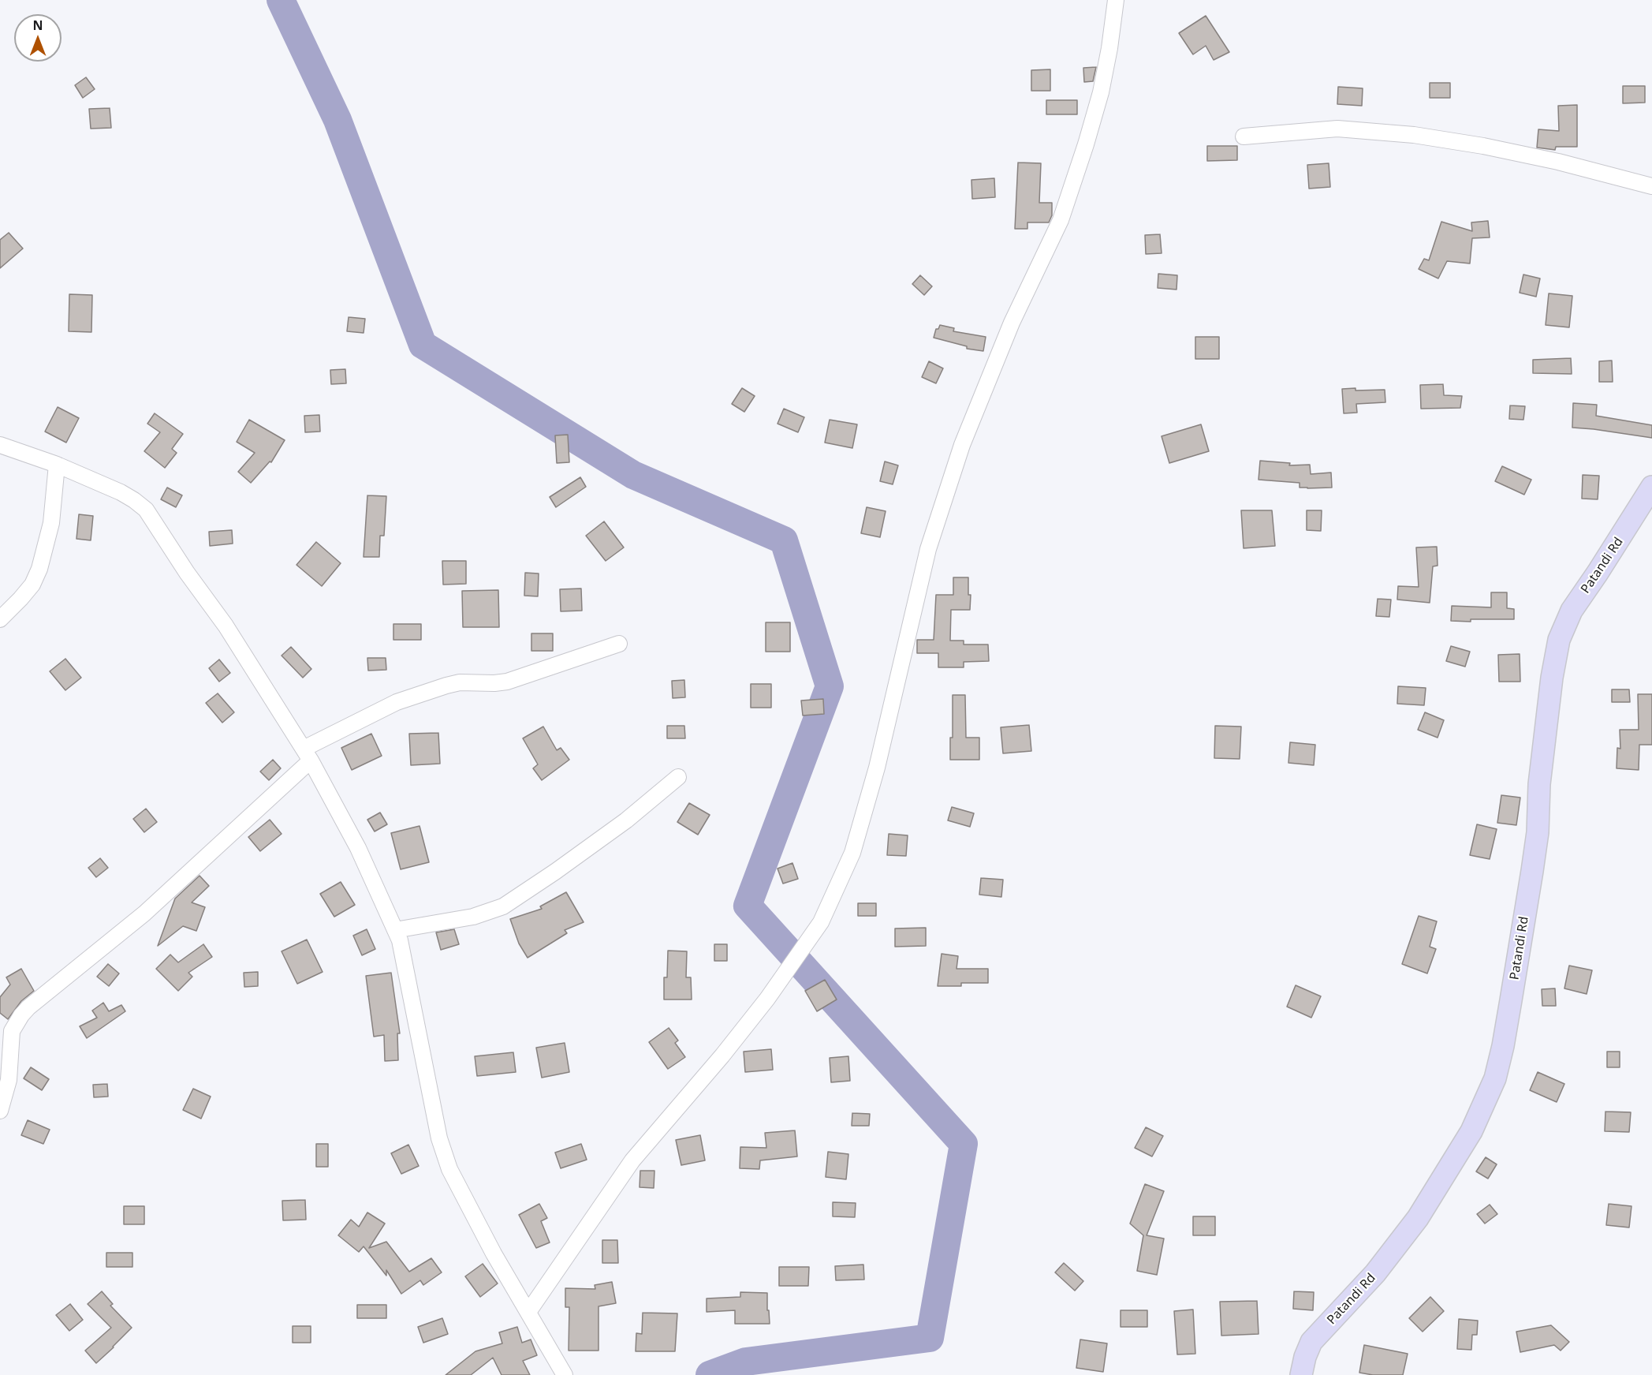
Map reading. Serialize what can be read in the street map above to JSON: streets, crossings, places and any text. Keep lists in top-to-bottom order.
{
  "streets": {
    "street": ["Patandi Rd"]
  },
  "north": "top"
}
